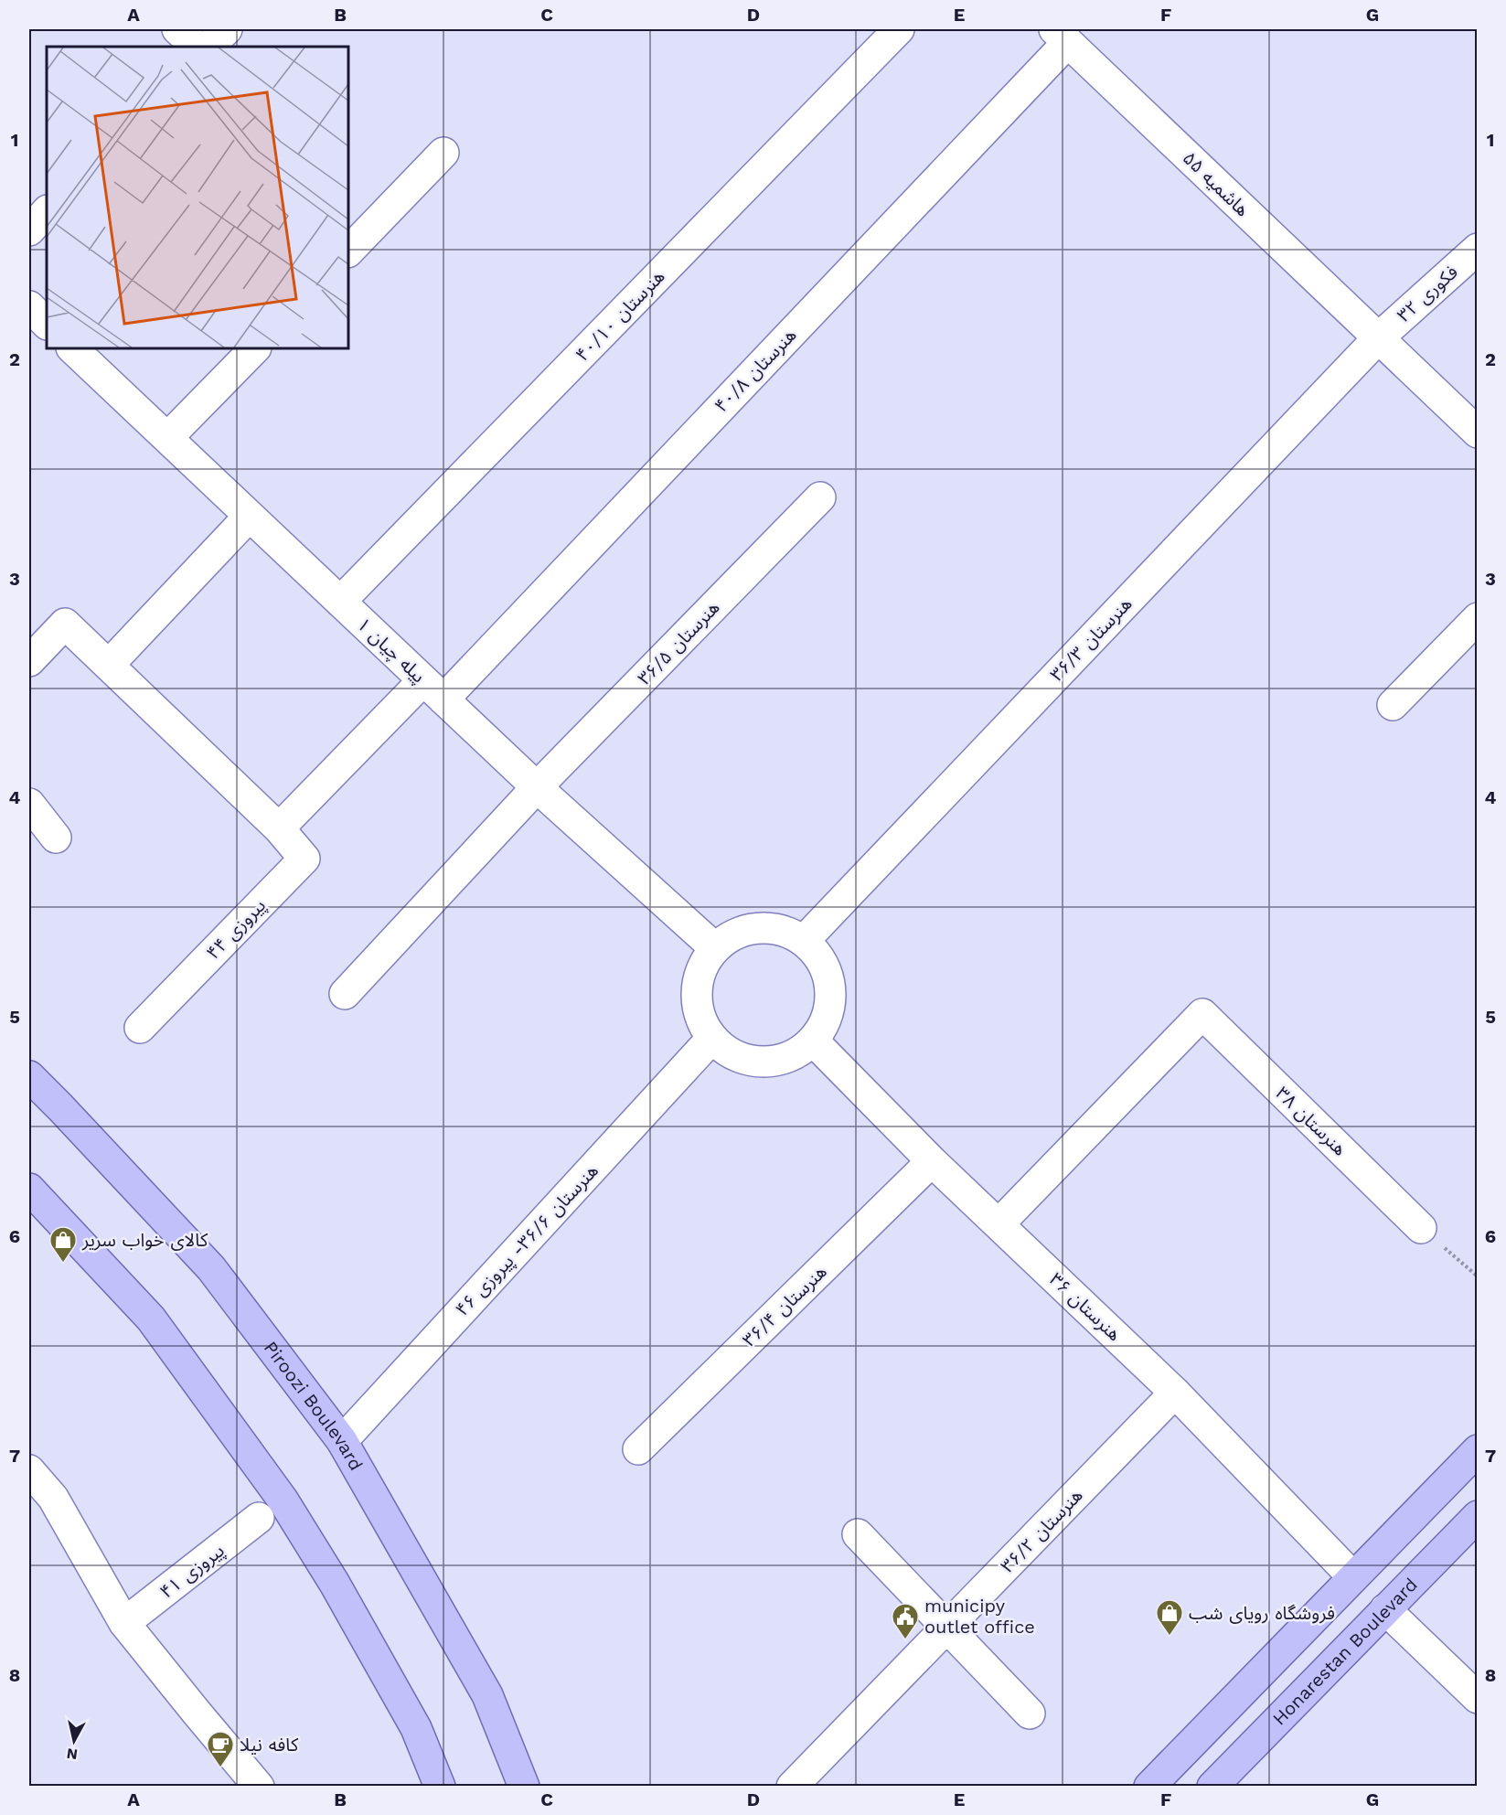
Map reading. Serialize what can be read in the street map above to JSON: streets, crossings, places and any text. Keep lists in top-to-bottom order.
{
  "streets": {
    "main road": ["Piroozi Boulevard", "Honarestan Boulevard"],
    "street": [
      "هاشمیه ۵۵",
      "فکوری ۳۲",
      "هنرستان ۴۰/۱۰",
      "هنرستان ۴۰/۸",
      "هنرستان ۳۶/۳",
      "هنرستان ۳۶/۵",
      "پیله چیان ۱",
      "پیروزی ۴۴",
      "هنرستان ۳۸",
      "هنرستان ۳۶/۶- پیروزی ۴۶",
      "هنرستان ۳۶/۴",
      "هنرستان ۳۶",
      "هنرستان ۳۶/۲",
      "پیروزی ۴۱"
    ]
  },
  "crossings": [
    ["هاشمیه ۵۵", "فکوری ۳۲"],
    ["هاشمیه ۵۵", "هنرستان ۴۰/۸"],
    ["هاشمیه ۵۵", "هنرستان ۳۶/۳"],
    ["فکوری ۳۲", "هنرستان ۳۶/۳"],
    ["هنرستان ۴۰/۱۰", "پیله چیان ۱"],
    ["هنرستان ۴۰/۸", "پیله چیان ۱"],
    ["هنرستان ۴۰/۸", "پیروزی ۴۴"],
    ["هنرستان ۳۶/۳", "پیله چیان ۱"],
    ["هنرستان ۳۶/۳", "هنرستان ۳۶/۶- پیروزی ۴۶"],
    ["هنرستان ۳۶/۳", "هنرستان ۳۶"],
    ["هنرستان ۳۶/۵", "پیله چیان ۱"],
    ["پیله چیان ۱", "هنرستان ۳۶/۶- پیروزی ۴۶"],
    ["پیله چیان ۱", "هنرستان ۳۶"],
    ["هنرستان ۳۸", "هنرستان ۳۶"],
    ["هنرستان ۳۶/۶- پیروزی ۴۶", "هنرستان ۳۶"],
    ["هنرستان ۳۶/۶- پیروزی ۴۶", "Piroozi Boulevard"],
    ["هنرستان ۳۶/۴", "هنرستان ۳۶"],
    ["هنرستان ۳۶", "هنرستان ۳۶/۲"]
  ],
  "places": {
    "shop": ["کالای خواب سریر", "فروشگاه رویای شب"],
    "public building": ["municipy outlet office"],
    "cafe": ["کافه نیلا"]
  },
  "north": "bottom",
  "grid": {
    "columns": [
      "A",
      "B",
      "C",
      "D",
      "E",
      "F",
      "G"
    ],
    "rows": [
      "1",
      "2",
      "3",
      "4",
      "5",
      "6",
      "7",
      "8"
    ]
  }
}
